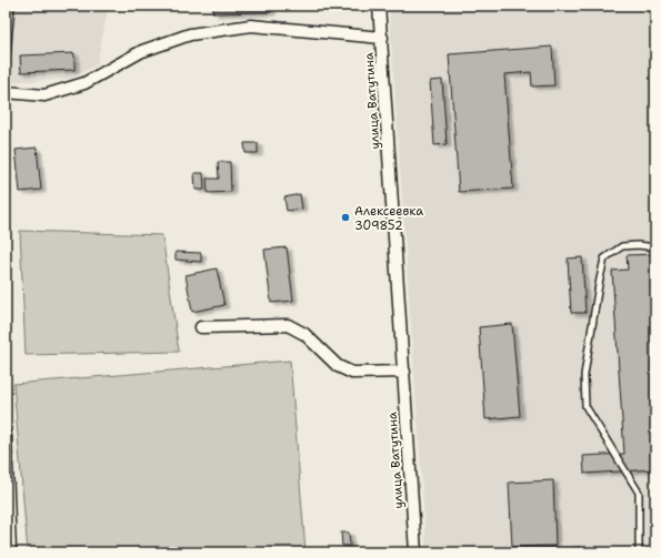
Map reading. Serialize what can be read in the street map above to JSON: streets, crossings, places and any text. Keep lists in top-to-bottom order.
{
  "streets": {
    "street": ["улица Ватутина"]
  },
  "places": ["Алексеевка 309852"]
}
